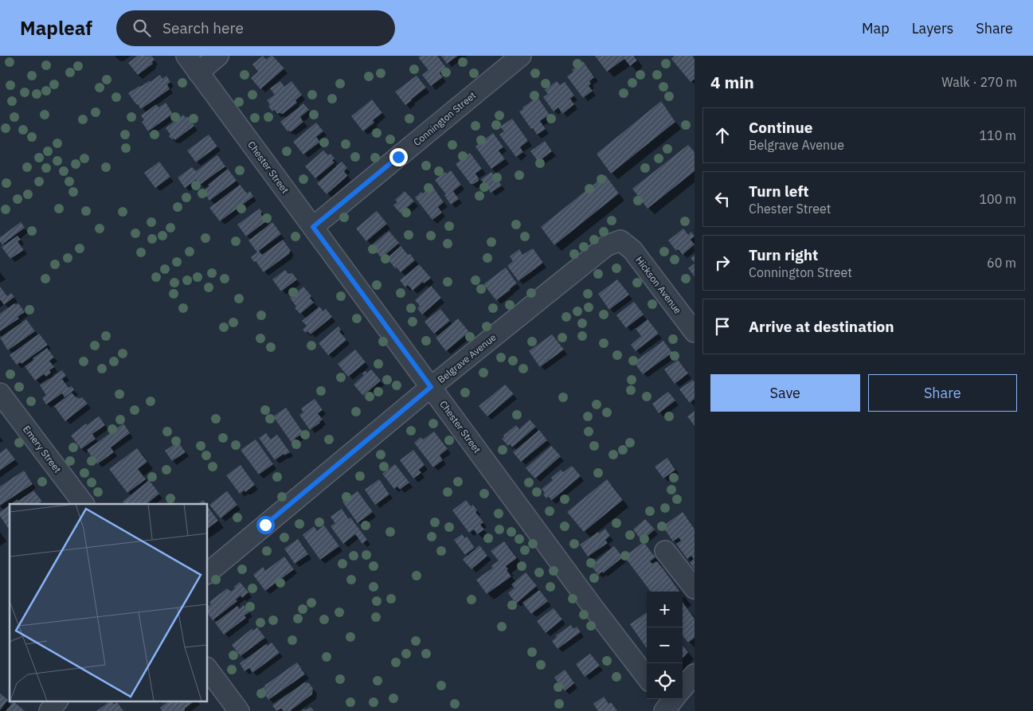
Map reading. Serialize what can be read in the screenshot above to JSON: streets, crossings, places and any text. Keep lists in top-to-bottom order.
{
  "streets": {
    "street": [
      "Connington Street",
      "Chester Street",
      "Hickson Avenue",
      "Belgrave Avenue",
      "Emery Street"
    ]
  },
  "crossings": [
    ["Connington Street", "Chester Street"],
    ["Chester Street", "Belgrave Avenue"],
    ["Hickson Avenue", "Belgrave Avenue"]
  ],
  "page": {
    "header": "Mapleaf",
    "search": "Search here",
    "nav": ["Map", "Layers", "Share"],
    "heading": ["4 min", "Walk · 270 m"],
    "list": [
      ["Continue", "Belgrave Avenue", "110 m"],
      ["Turn left", "Chester Street", "100 m"],
      ["Turn right", "Connington Street", "60 m"],
      "Arrive at destination"
    ],
    "buttons": ["Save", "Share"],
    "map_buttons": ["+", "−"]
  }
}
